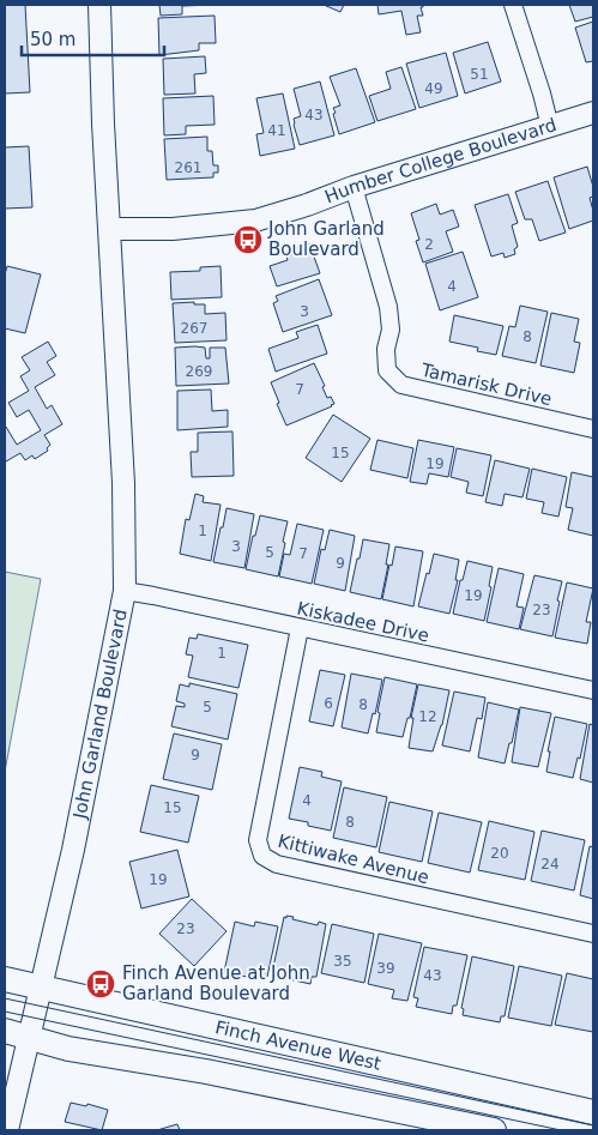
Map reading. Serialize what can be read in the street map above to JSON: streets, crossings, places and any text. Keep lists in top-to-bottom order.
{
  "streets": {
    "main road": ["Finch Avenue West"],
    "street": [
      "Humber College Boulevard",
      "Tamarisk Drive",
      "Kiskadee Drive",
      "John Garland Boulevard",
      "Kittiwake Avenue"
    ]
  },
  "crossings": [
    ["Humber College Boulevard", "Tamarisk Drive"],
    ["Humber College Boulevard", "John Garland Boulevard"],
    ["Kiskadee Drive", "John Garland Boulevard"],
    ["Kiskadee Drive", "Kittiwake Avenue"],
    ["John Garland Boulevard", "Finch Avenue West"]
  ],
  "places": {
    "bus stop": ["John Garland Boulevard", "Finch Avenue at John Garland Boulevard"]
  },
  "house_numbers": [
    "51",
    "49",
    "43",
    "41",
    "261",
    "2",
    "4",
    "3",
    "267",
    "8",
    "269",
    "7",
    "15",
    "19",
    "1",
    "3",
    "5",
    "7",
    "9",
    "19",
    "23",
    "1",
    "6",
    "8",
    "5",
    "12",
    "9",
    "4",
    "15",
    "8",
    "20",
    "24",
    "19",
    "23",
    "35",
    "39",
    "43"
  ],
  "scale_bar": "50 m"
}
